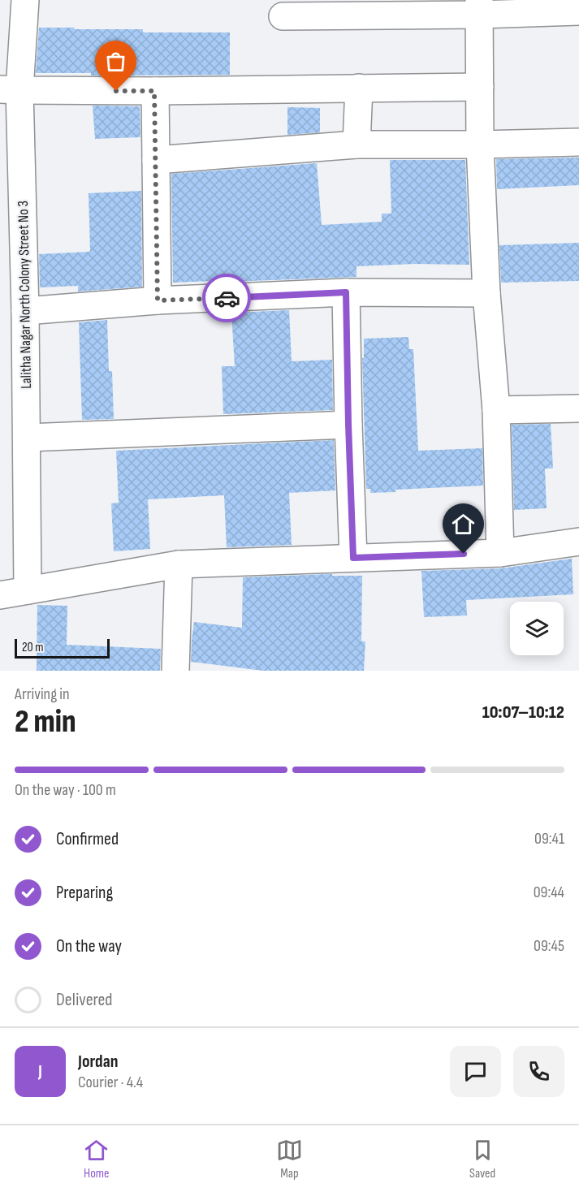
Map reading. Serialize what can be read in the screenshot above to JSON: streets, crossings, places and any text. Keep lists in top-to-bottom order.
{
  "streets": {
    "street": ["Lalitha Nagar North Colony Street No 3"]
  },
  "scale_bar": "20 m",
  "page": {
    "scale": "20 m",
    "heading": ["2 min", "Arriving in", "10:07–10:12"],
    "panel": ["Jordan", "Courier · 4.4"],
    "bar": "On the way · 100 m",
    "list": [
      ["Confirmed", "09:41"],
      ["Preparing", "09:44"],
      ["On the way", "09:45"],
      "Delivered"
    ],
    "round": "J",
    "tabs": ["Home", "Map", "Saved"]
  }
}
